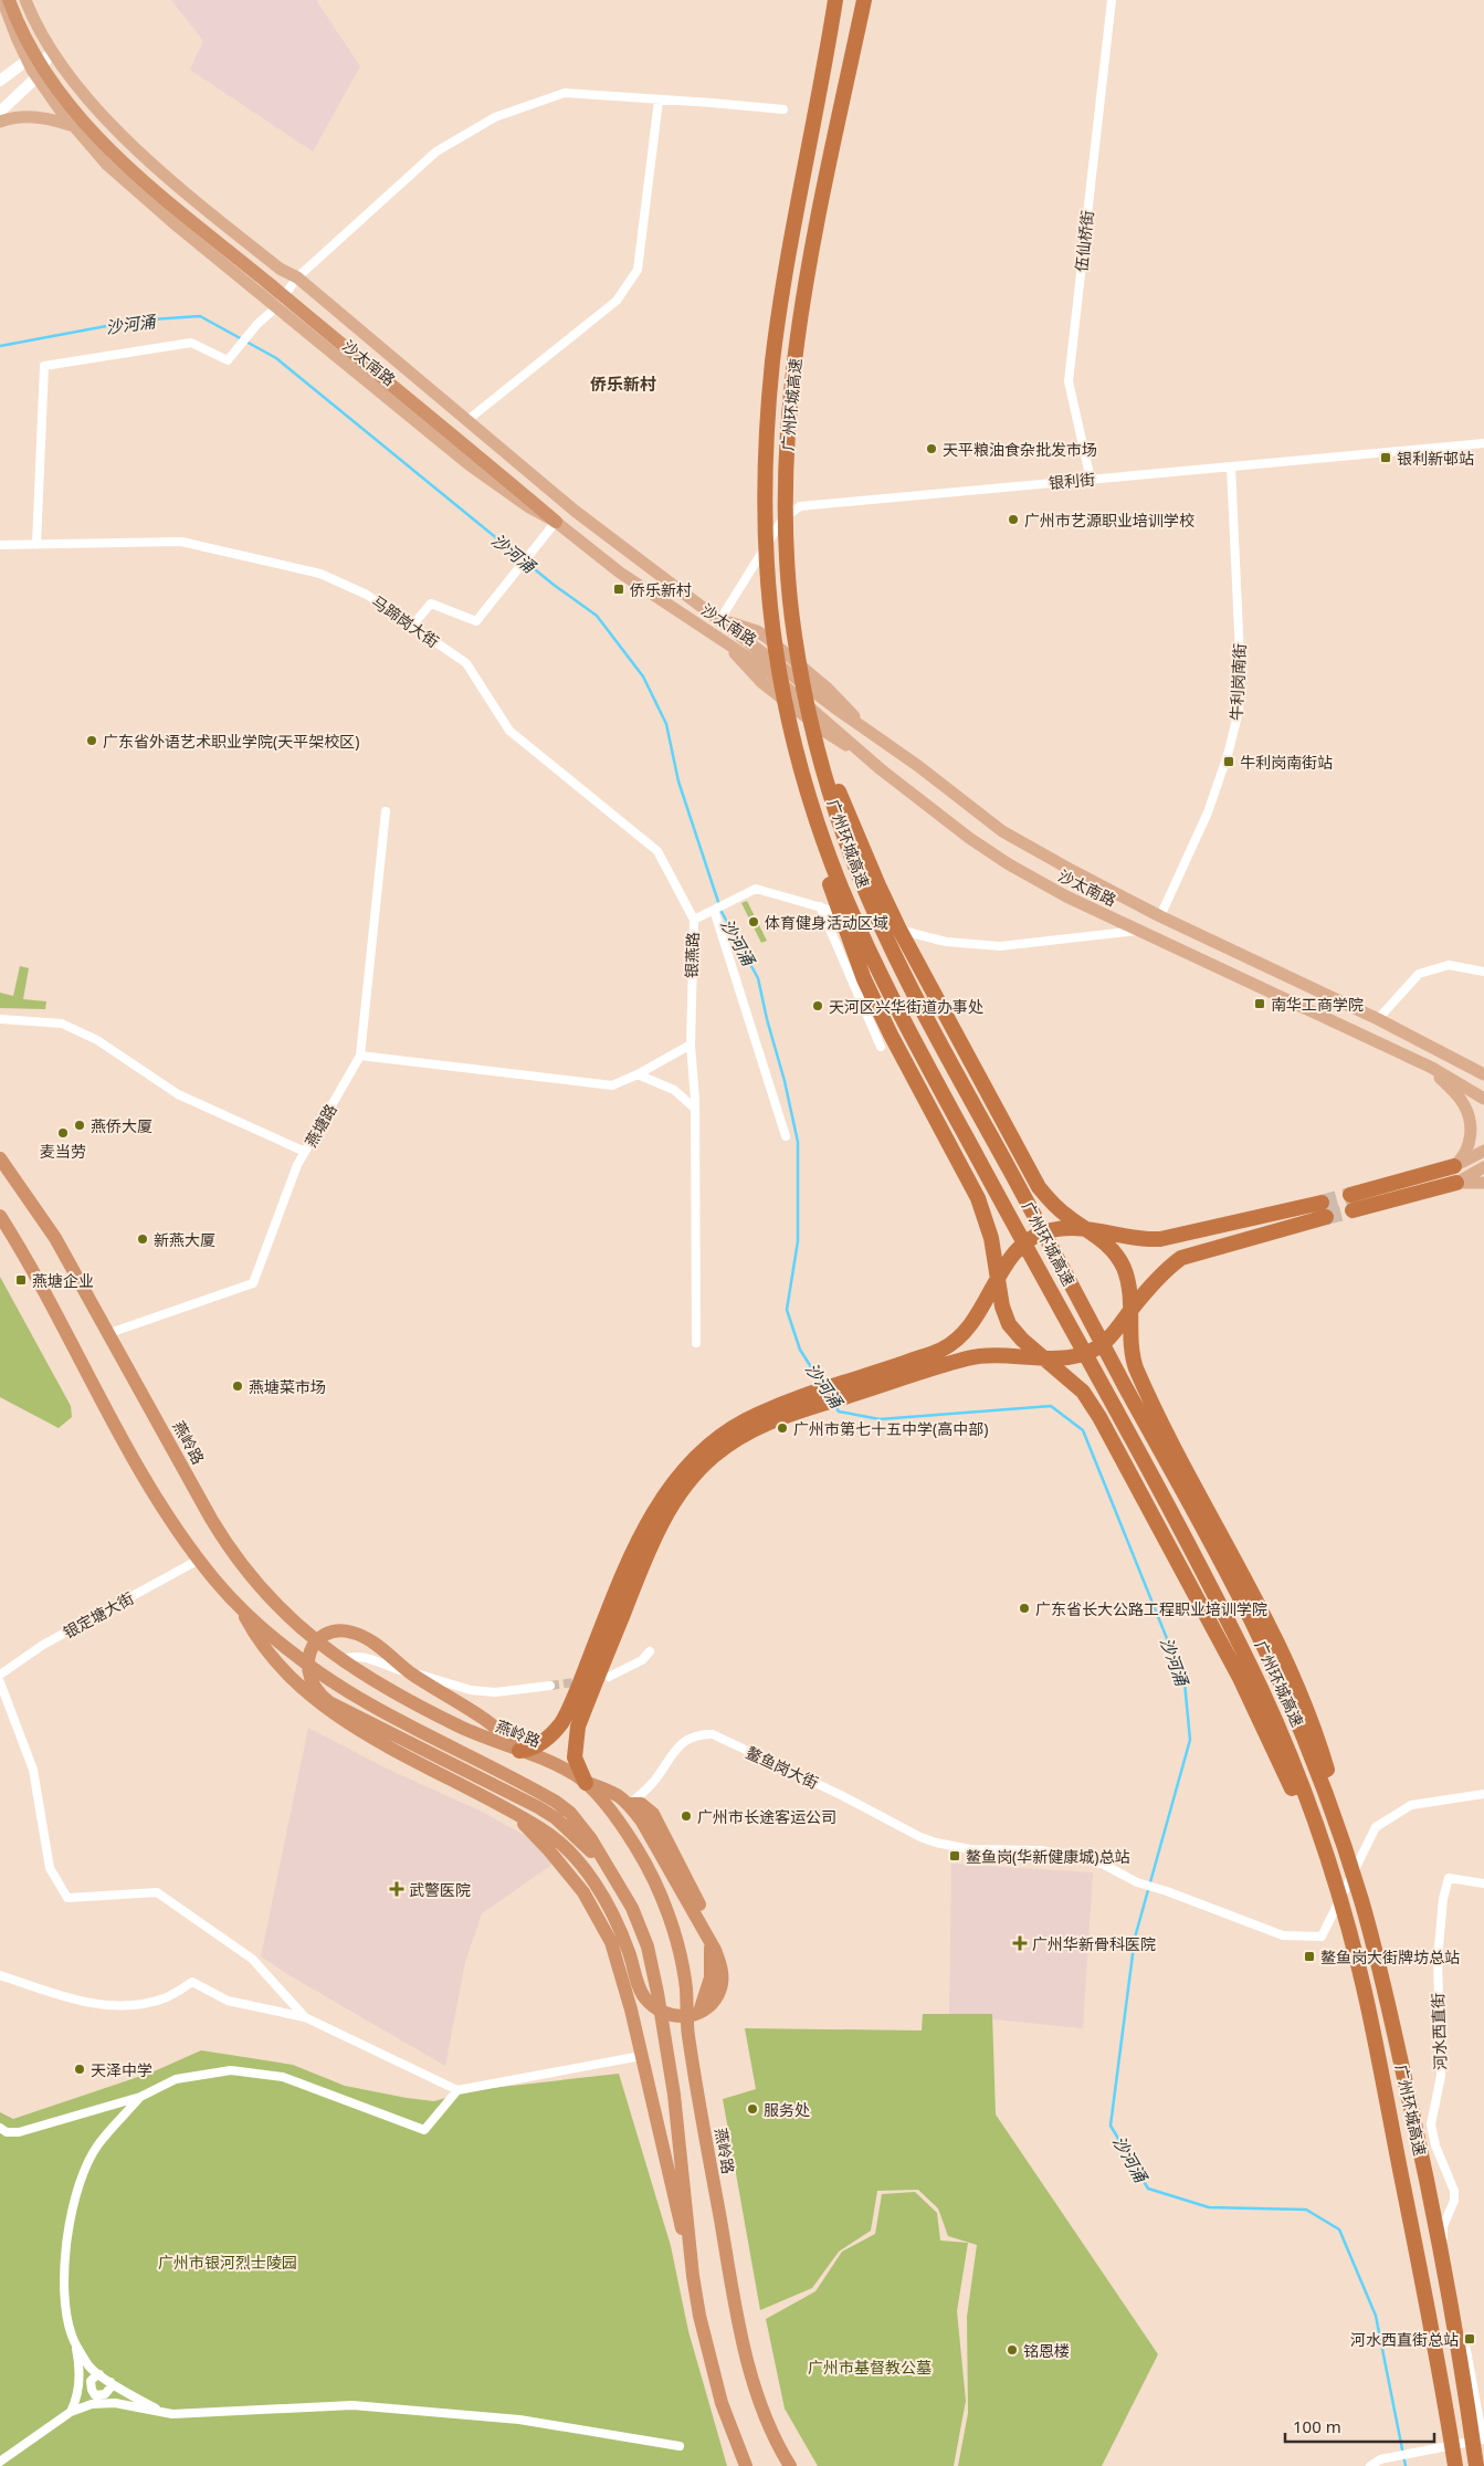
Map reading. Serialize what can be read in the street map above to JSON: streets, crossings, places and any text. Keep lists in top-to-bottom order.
{
  "streets": {
    "highway": ["广州环城高速", "燕岭路"],
    "main road": ["沙太南路"],
    "street": [
      "伍仙桥街",
      "银利街",
      "马蹄岗大街",
      "牛利岗南街",
      "银燕路",
      "燕塘路",
      "银定塘大街",
      "鳌鱼岗大街",
      "河水西直街"
    ]
  },
  "crossings": [
    ["伍仙桥街", "银利街"],
    ["沙太南路", "银利街"],
    ["沙太南路", "牛利岗南街"],
    ["沙太南路", "银燕路"],
    ["银利街", "牛利岗南街"],
    ["马蹄岗大街", "银燕路"],
    ["燕塘路", "燕岭路"]
  ],
  "districts": ["侨乐新村"],
  "water": ["沙河涌"],
  "parks": ["广州市银河烈士陵园", "广州市基督教公墓"],
  "places": {
    "other": [
      "天平粮油食杂批发市场",
      "广州市艺源职业培训学校",
      "广东省外语艺术职业学院(天平架校区)",
      "体育健身活动区域",
      "天河区兴华街道办事处",
      "燕侨大厦",
      "麦当劳",
      "新燕大厦",
      "燕塘菜市场",
      "广州市第七十五中学(高中部)",
      "广东省长大公路工程职业培训学院",
      "广州市长途客运公司",
      "天泽中学",
      "服务处",
      "铭恩楼"
    ],
    "transit": [
      "银利新邨站",
      "侨乐新村",
      "牛利岗南街站",
      "南华工商学院",
      "燕塘企业",
      "鳌鱼岗(华新健康城)总站",
      "鳌鱼岗大街牌坊总站",
      "河水西直街总站"
    ],
    "health": ["武警医院", "广州华新骨科医院"]
  },
  "scale_bar": "100 m"
}
